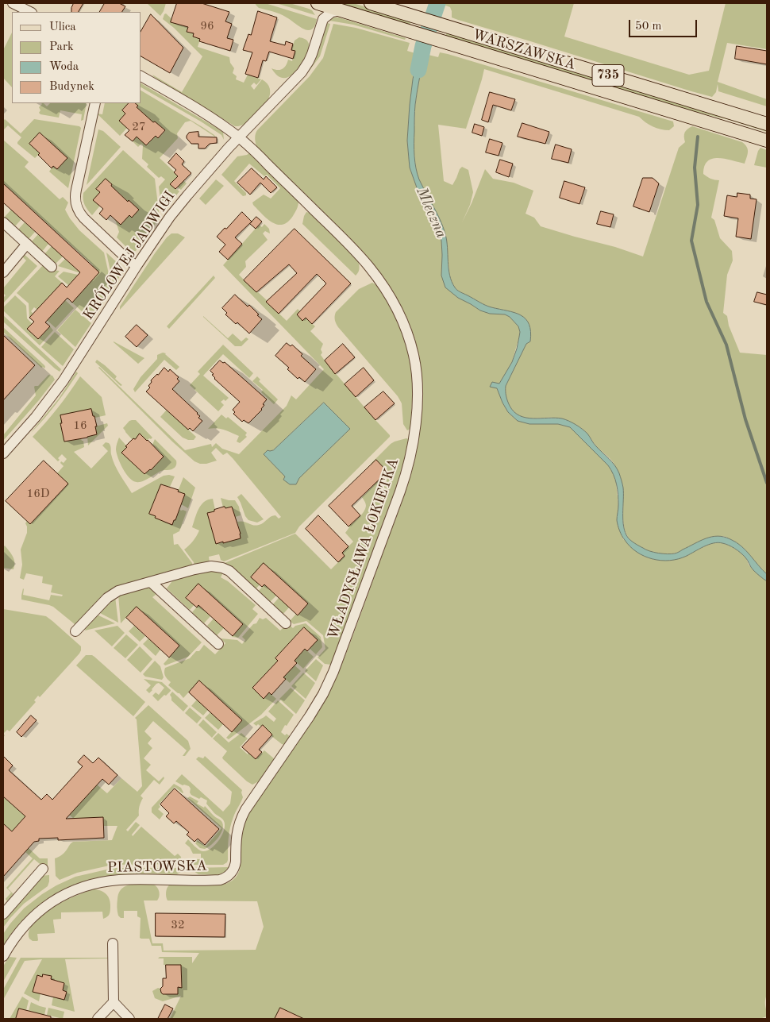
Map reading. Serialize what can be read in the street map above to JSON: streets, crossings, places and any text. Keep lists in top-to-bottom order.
{
  "streets": {
    "main road": ["WARSZAWSKA", "735"],
    "street": ["KRÓLOWEJ JADWIGI", "WŁADYSŁAWA ŁOKIETKA", "PIASTOWSKA"]
  },
  "crossings": [
    ["KRÓLOWEJ JADWIGI", "WŁADYSŁAWA ŁOKIETKA"],
    ["WŁADYSŁAWA ŁOKIETKA", "PIASTOWSKA"]
  ],
  "water": ["Mleczna"],
  "house_numbers": [
    "96",
    "27",
    "16",
    "16D",
    "32"
  ],
  "legend": [
    "Ulica",
    "Park",
    "Woda",
    "Budynek"
  ],
  "scale_bar": "50 m"
}
